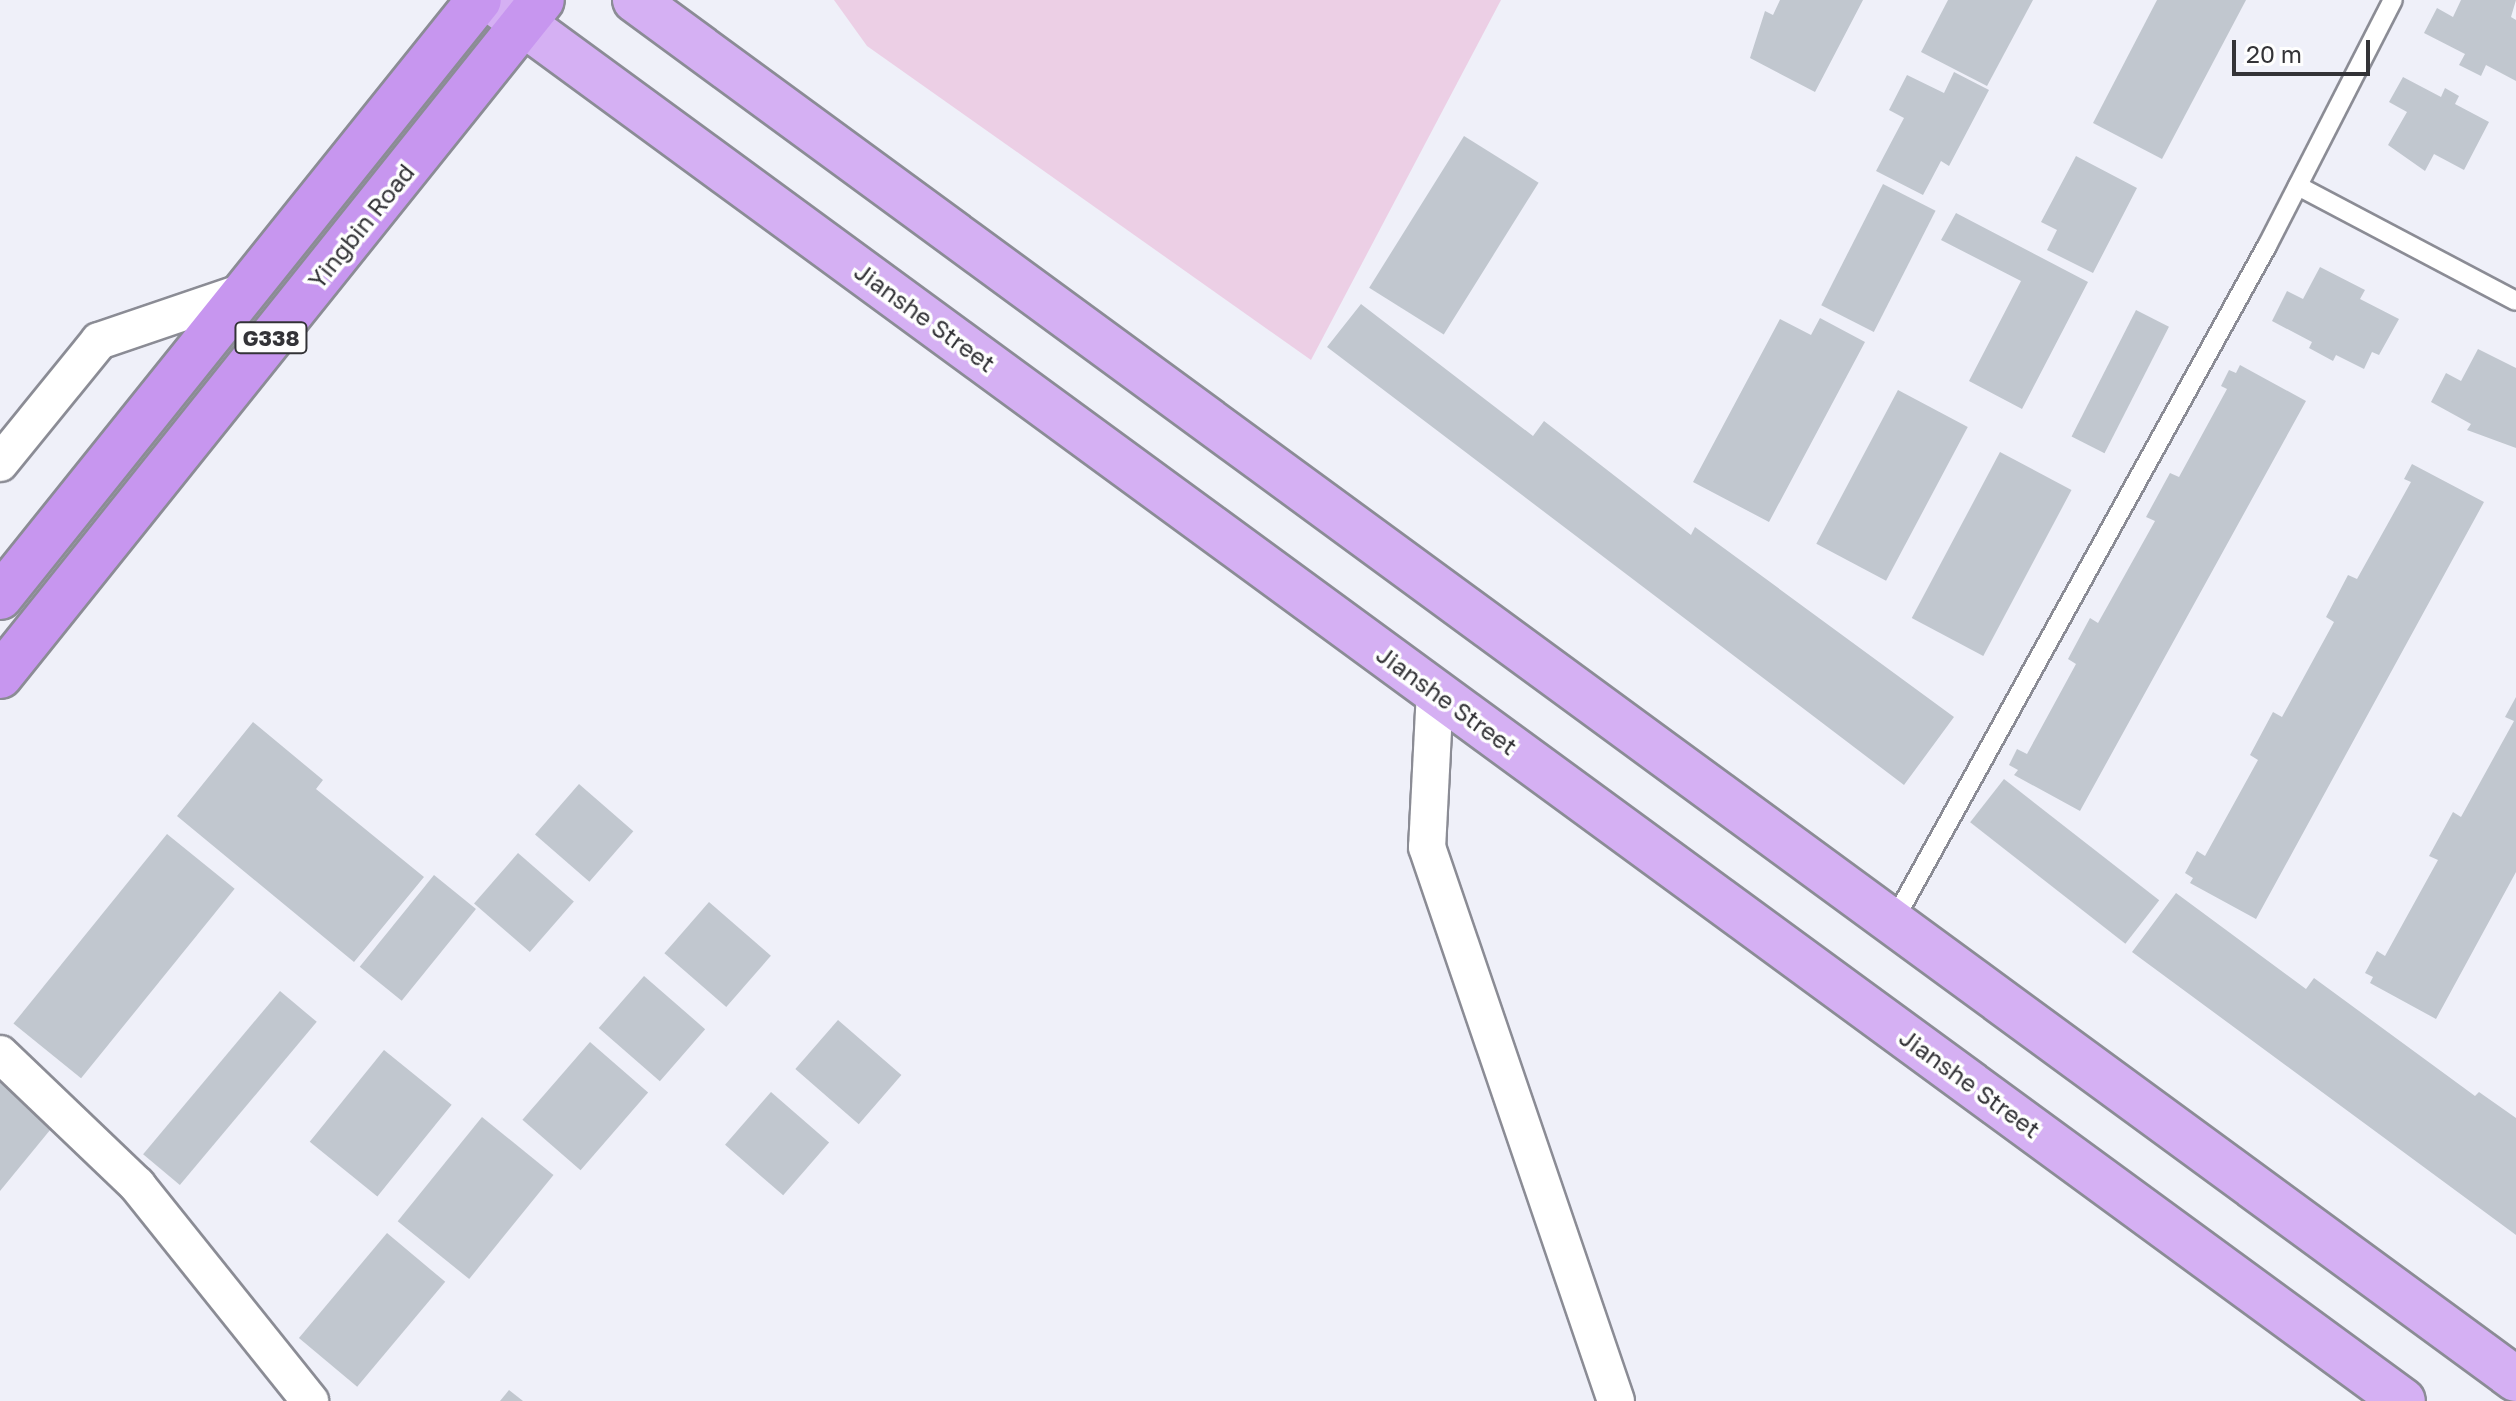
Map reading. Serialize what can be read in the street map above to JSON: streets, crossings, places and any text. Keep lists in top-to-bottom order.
{
  "streets": {
    "highway": ["Yingbin Road", "G338"],
    "main road": ["Jianshe Street"]
  },
  "crossings": [
    ["Yingbin Road", "Jianshe Street"]
  ],
  "scale_bar": "20 m"
}
